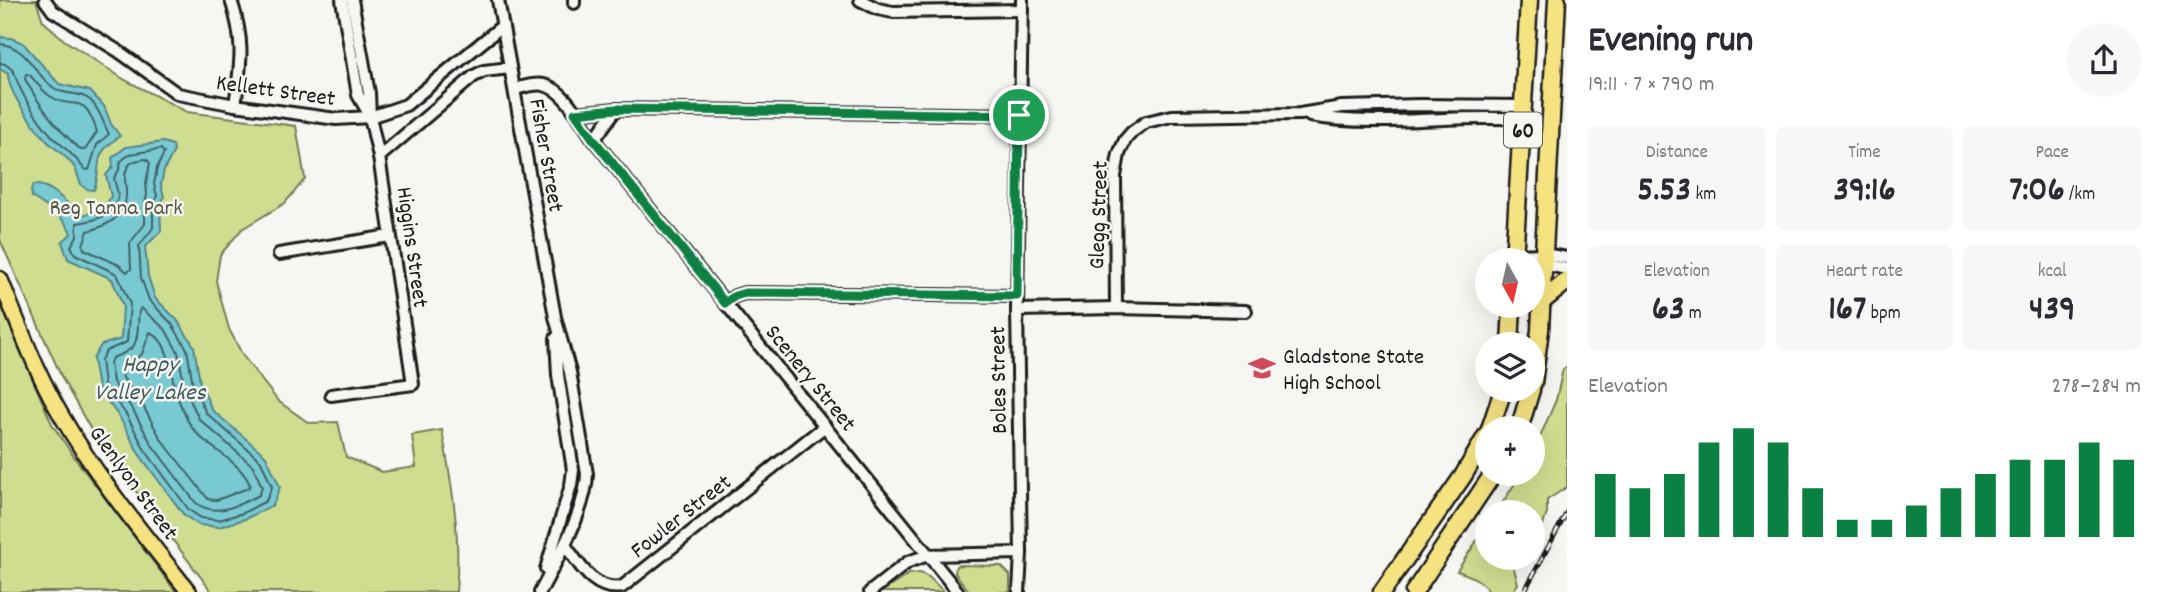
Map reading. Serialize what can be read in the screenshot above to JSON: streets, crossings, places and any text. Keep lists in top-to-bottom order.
{
  "streets": {
    "highway": ["60"],
    "main road": ["Glenlyon Street"],
    "street": [
      "Kellett Street",
      "Fisher Street",
      "Glegg Street",
      "Higgins Street",
      "Scenery Street",
      "Boles Street",
      "Fowler Street"
    ]
  },
  "crossings": [
    ["Kellett Street", "Fisher Street"],
    ["Kellett Street", "Higgins Street"],
    ["60", "Glegg Street"],
    ["Fisher Street", "Scenery Street"],
    ["Fisher Street", "Fowler Street"],
    ["Scenery Street", "Fowler Street"]
  ],
  "water": ["Happy Valley Lakes"],
  "parks": ["Reg Tanna Park"],
  "places": {
    "school or university": ["Gladstone State High School"]
  },
  "north": "bottom",
  "page": {
    "heading": ["Evening run", "19:11 · 7 × 790 m"],
    "stats": [
      ["Distance", "5.53 km"],
      ["Time", "39:16"],
      ["Pace", "7:06 /km"],
      ["Elevation", "63 m"],
      ["Heart rate", "167 bpm"],
      ["kcal", "439"]
    ],
    "map_buttons": ["+", "−"],
    "chart": ["Elevation", "278–284 m"]
  }
}
